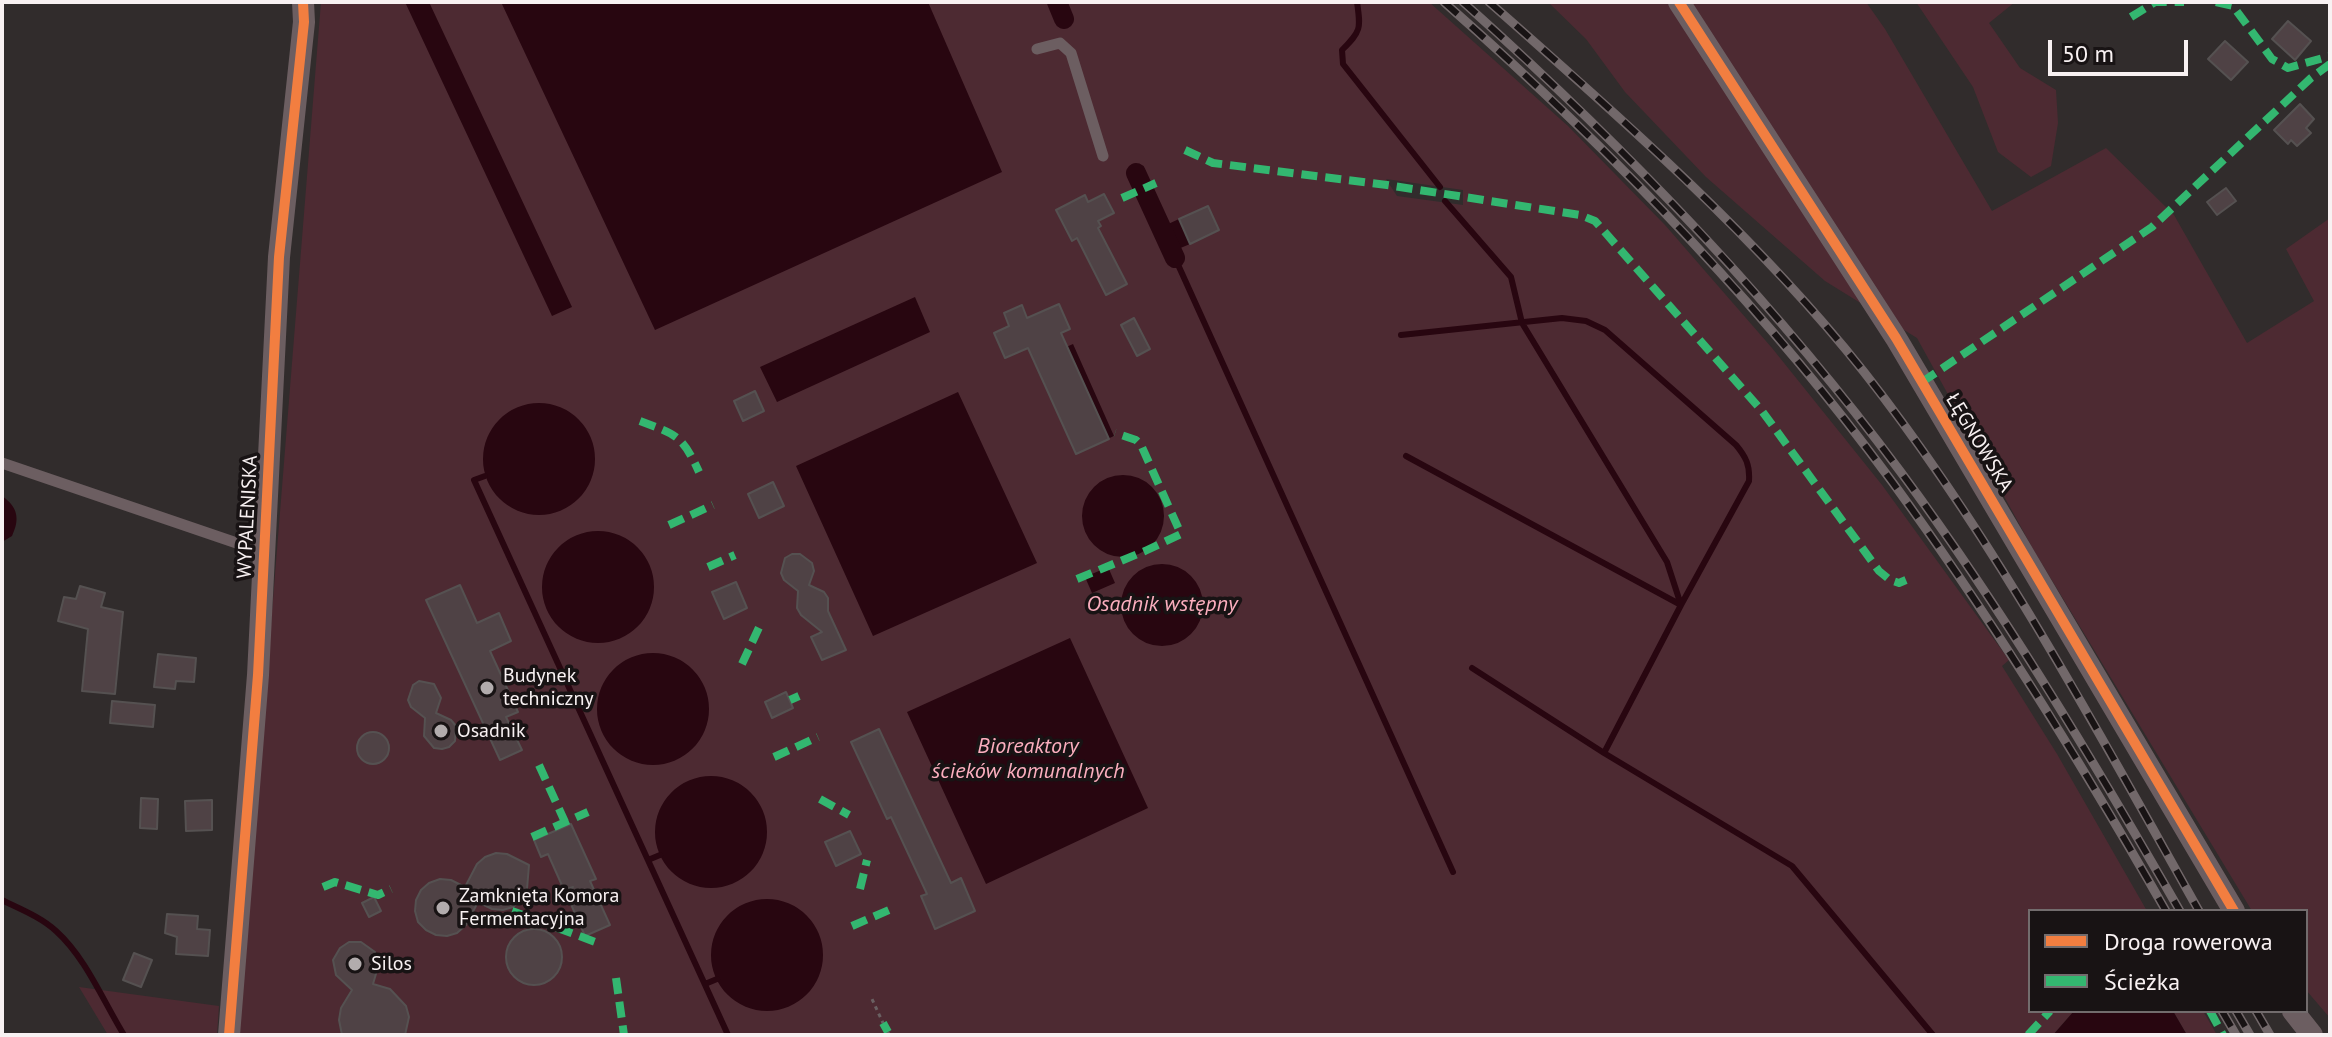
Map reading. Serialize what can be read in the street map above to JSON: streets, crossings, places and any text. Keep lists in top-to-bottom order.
{
  "streets": {
    "street": ["ŁĘGNOWSKA", "WYPALENISKA"]
  },
  "water": ["Osadnik wstępny", "Bioreaktory ścieków komunalnych"],
  "places": [
    "Budynek techniczny",
    "Osadnik",
    "Zamknięta Komora Fermentacyjna",
    "Silos"
  ],
  "legend": ["Droga rowerowa", "Ścieżka"],
  "scale_bar": "50 m"
}
